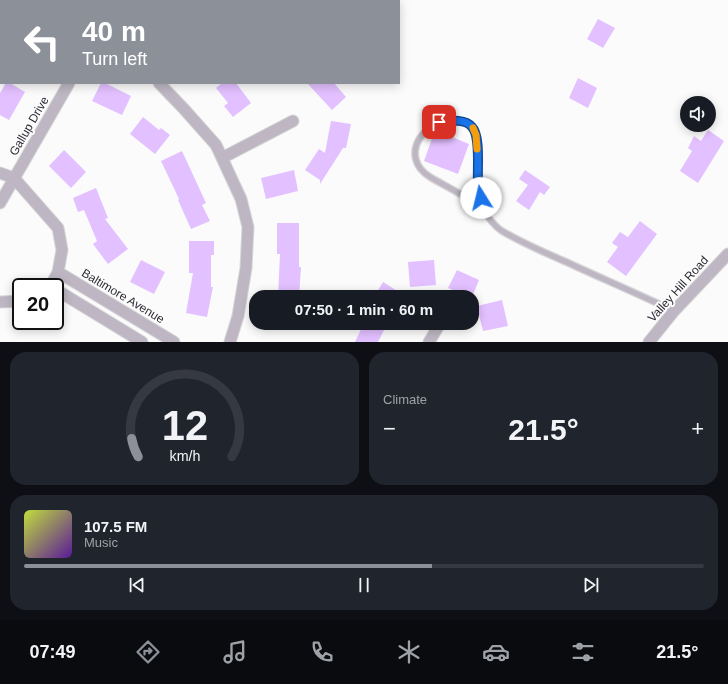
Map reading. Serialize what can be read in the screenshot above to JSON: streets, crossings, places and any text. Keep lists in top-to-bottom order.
{
  "streets": {
    "street": ["Gallup Drive", "Valley Hill Road", "Baltimore Avenue"]
  },
  "page": {
    "turn": ["40 m", "Turn left"],
    "limit": "20",
    "trip": "07:50 · 1 min · 60 m",
    "tile": "Climate",
    "heat": ["−", "21.5°", "+"],
    "song": ["107.5 FM", "Music"],
    "tabs": ["07:49", "21.5°"],
    "gauge": ["12", "km/h"]
  }
}
